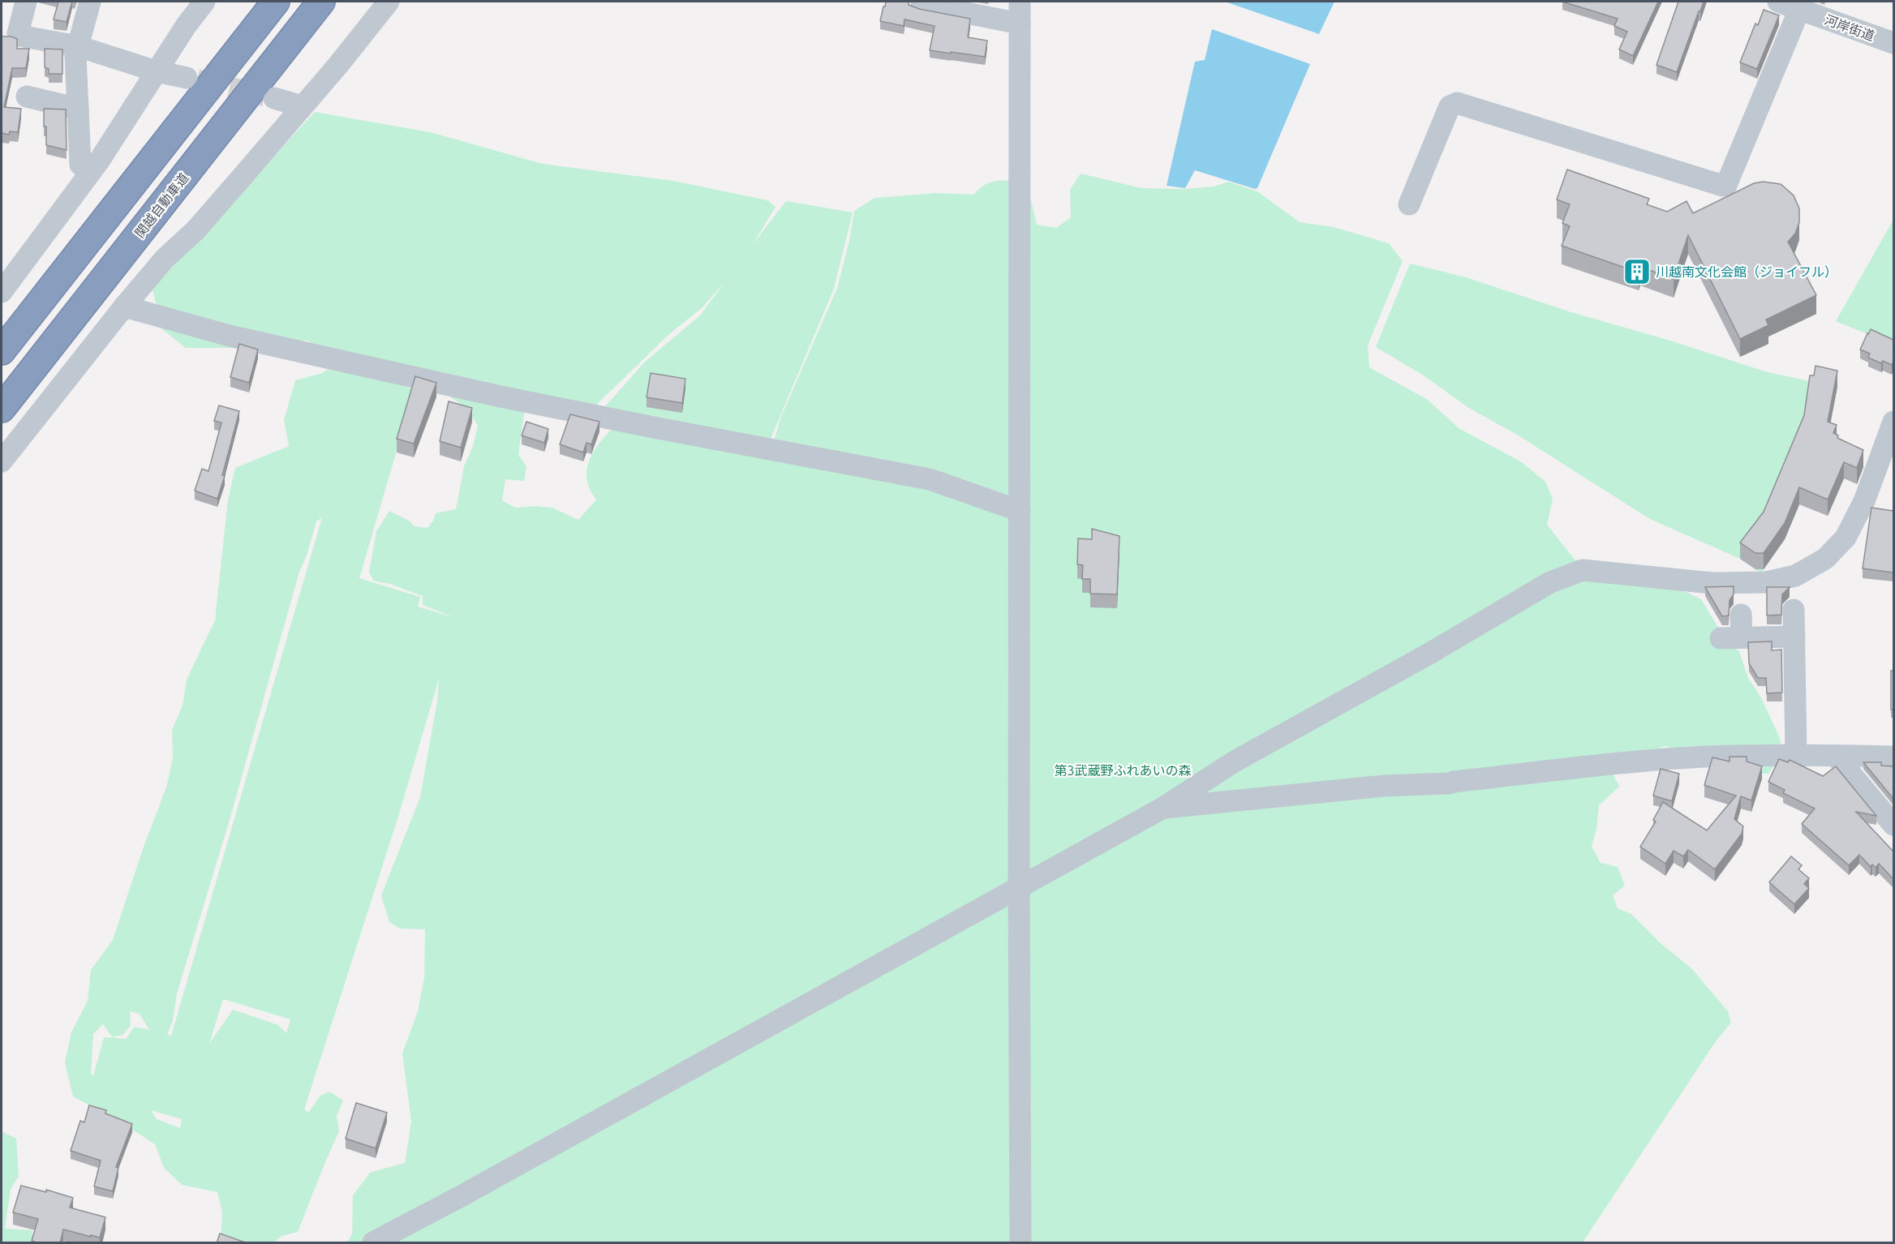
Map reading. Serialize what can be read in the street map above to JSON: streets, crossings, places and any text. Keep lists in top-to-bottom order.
{
  "streets": {
    "highway": ["関越自動車道"],
    "street": ["河岸街道"]
  },
  "parks": ["第3武蔵野ふれあいの森"],
  "places": {
    "building": ["川越南文化会館（ジョイフル）"]
  }
}
